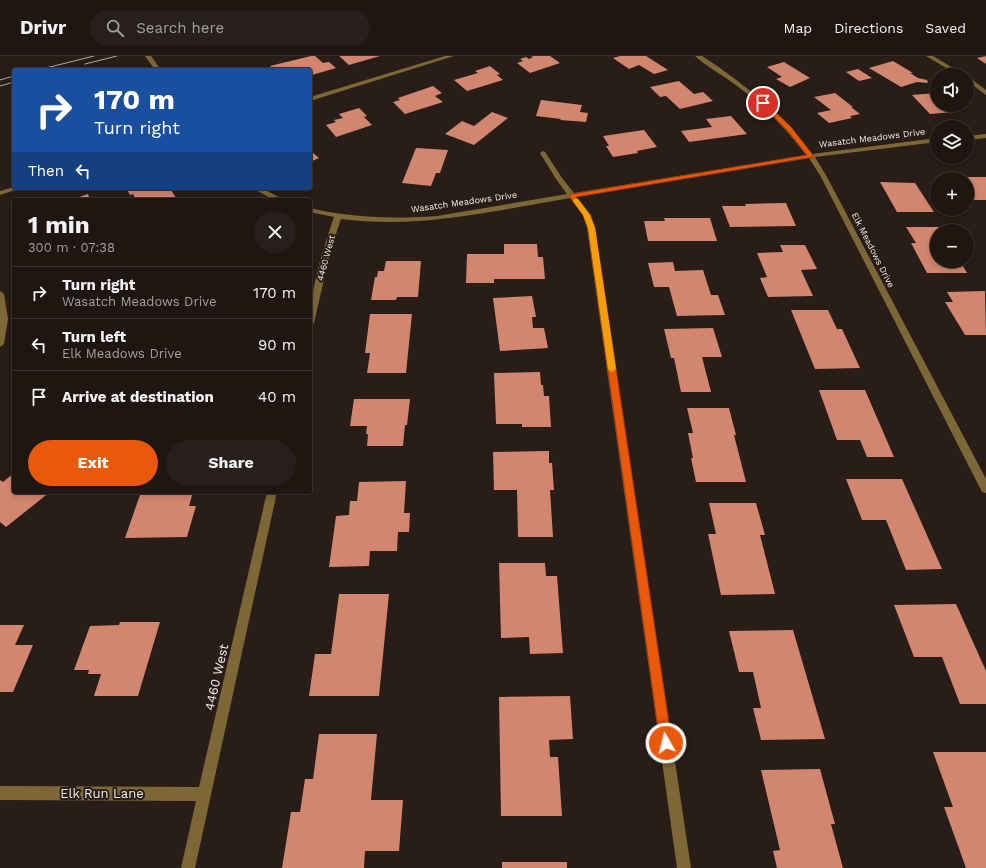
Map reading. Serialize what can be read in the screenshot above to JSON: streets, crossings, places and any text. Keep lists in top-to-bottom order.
{
  "streets": {
    "street": [
      "Wasatch Meadows Drive",
      "Elk Meadows Drive",
      "4460 West",
      "Elk Run Lane"
    ]
  },
  "crossings": [
    ["Wasatch Meadows Drive", "Elk Meadows Drive"],
    ["Wasatch Meadows Drive", "4460 West"],
    ["4460 West", "Elk Run Lane"]
  ],
  "page": {
    "header": "Drivr",
    "search": "Search here",
    "nav": ["Map", "Directions", "Saved"],
    "map_buttons": ["+", "−"],
    "turn": ["170 m", "Turn right"],
    "then": "Then",
    "heading": ["1 min", "300 m · 07:38"],
    "list": [
      {
        "name": "Turn right",
        "note": "Wasatch Meadows Drive",
        "value": "170 m"
      },
      {
        "name": "Turn left",
        "note": "Elk Meadows Drive",
        "value": "90 m"
      },
      {
        "name": "Arrive at destination",
        "value": "40 m"
      }
    ],
    "buttons": ["Exit", "Share"]
  }
}
